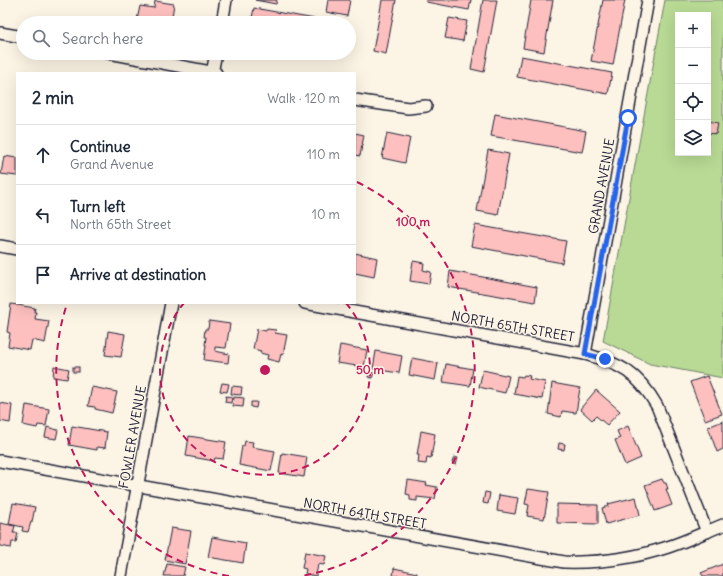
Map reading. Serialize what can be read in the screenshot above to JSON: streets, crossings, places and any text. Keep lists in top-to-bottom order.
{
  "streets": {
    "street": [
      "GRAND AVENUE",
      "NORTH 65TH STREET",
      "FOWLER AVENUE",
      "NORTH 64TH STREET"
    ]
  },
  "crossings": [
    ["GRAND AVENUE", "NORTH 65TH STREET"],
    ["NORTH 65TH STREET", "NORTH 64TH STREET"],
    ["FOWLER AVENUE", "NORTH 64TH STREET"]
  ],
  "page": {
    "map_buttons": ["+", "−"],
    "search": "Search here",
    "heading": ["2 min", "Walk · 120 m"],
    "list": [
      ["Continue", "Grand Avenue", "110 m"],
      ["Turn left", "North 65th Street", "10 m"],
      "Arrive at destination"
    ]
  },
  "rings": ["100 m", "50 m"]
}
